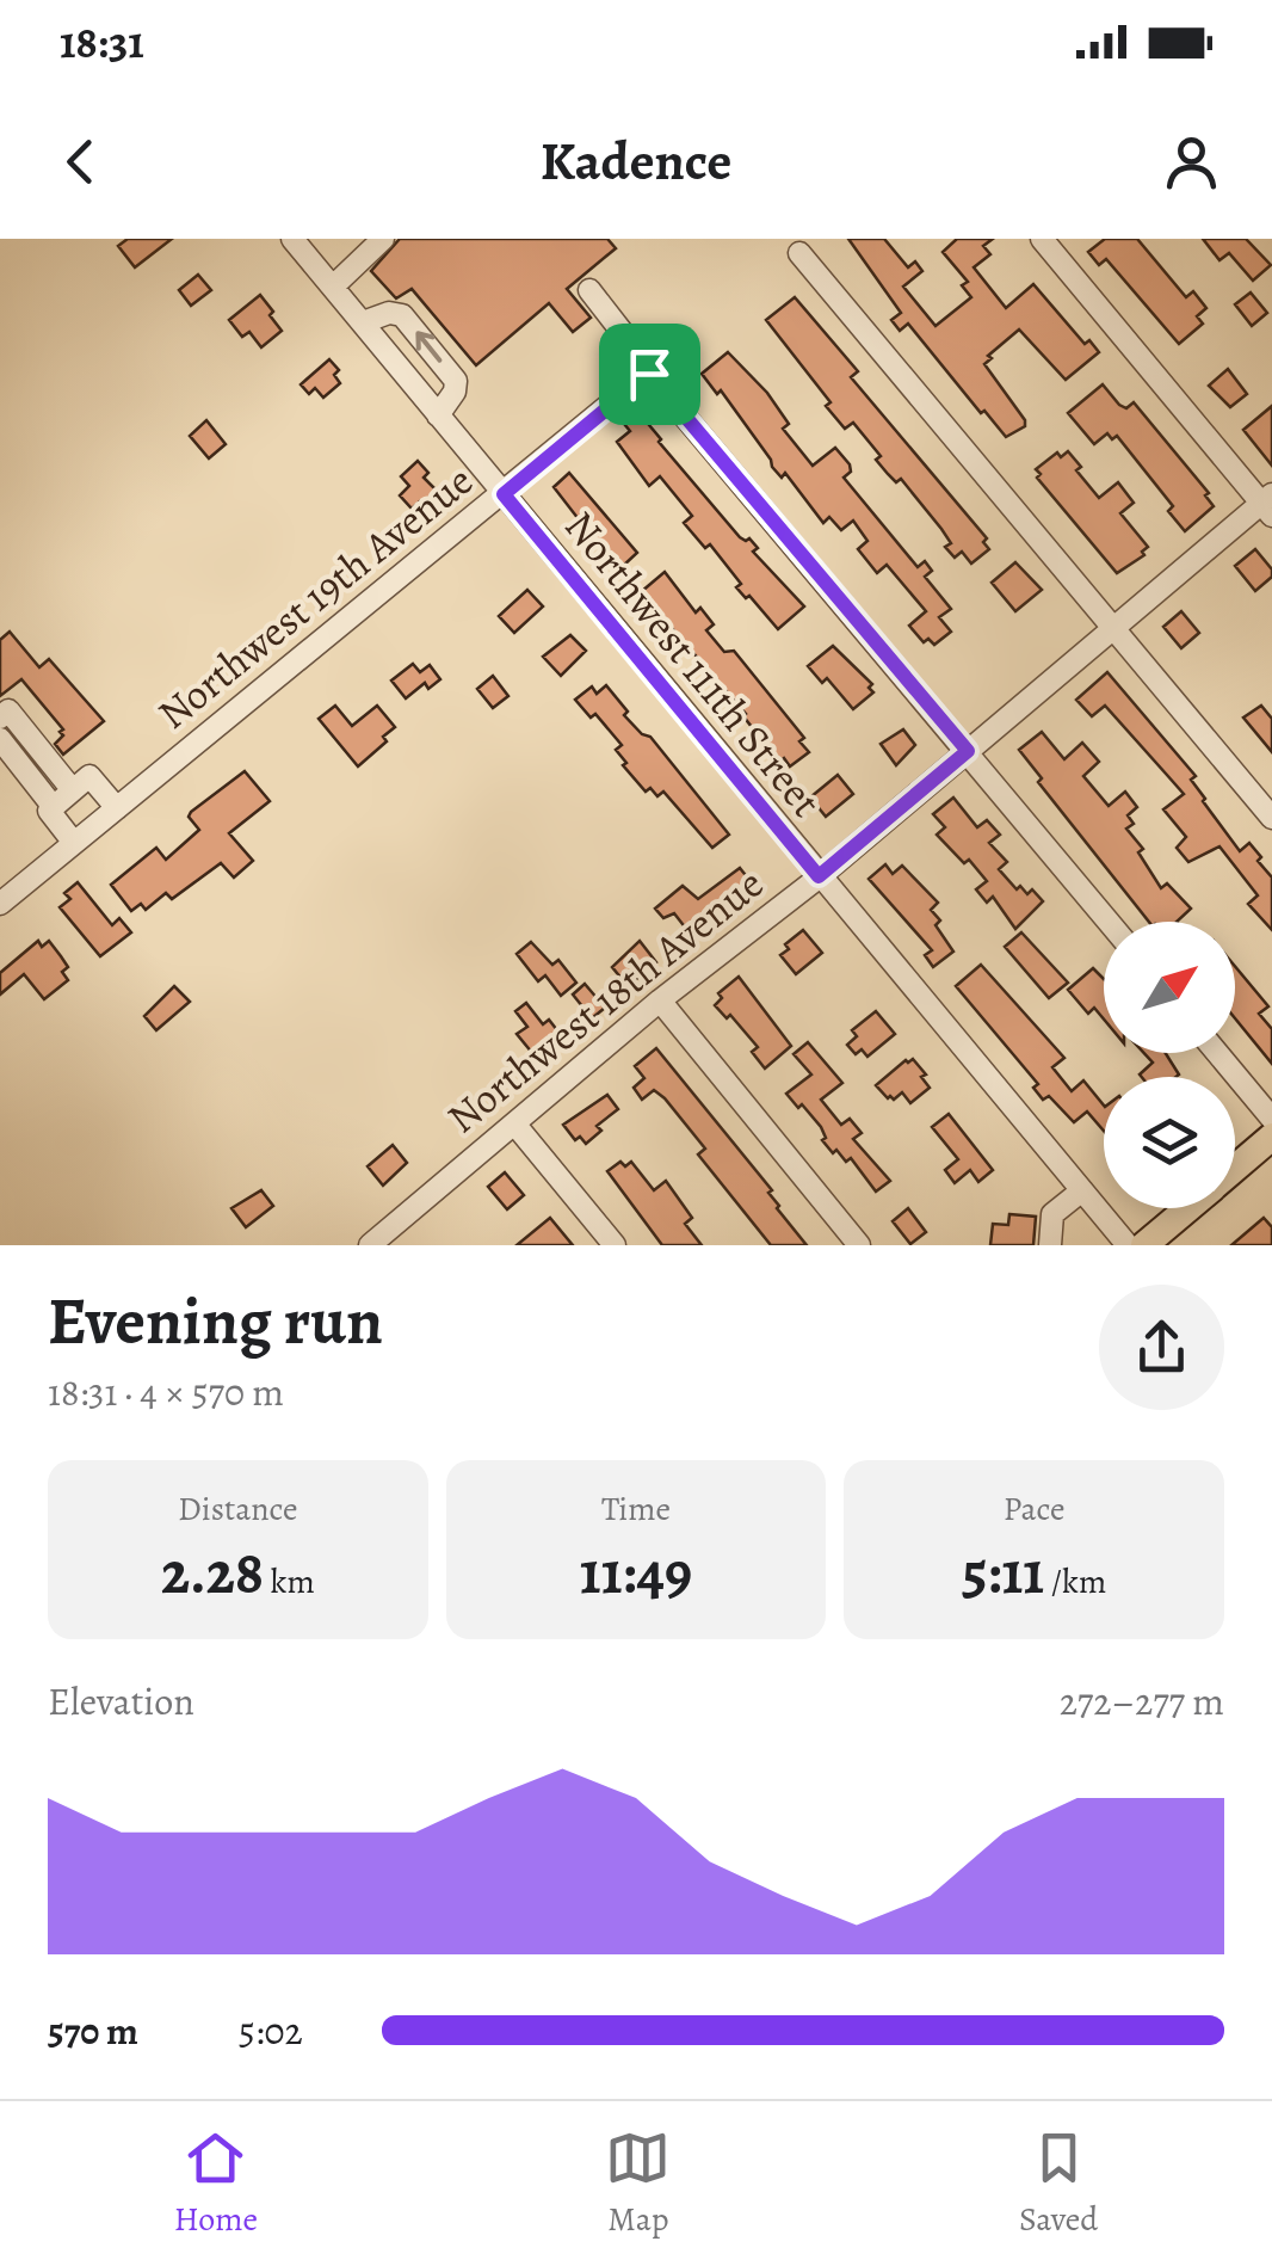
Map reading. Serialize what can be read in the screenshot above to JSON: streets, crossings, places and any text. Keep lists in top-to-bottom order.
{
  "streets": {
    "street": ["Northwest 19th Avenue", "Northwest 111th Street", "Northwest 18th Avenue"]
  },
  "crossings": [
    ["Northwest 19th Avenue", "Northwest 111th Street"],
    ["Northwest 111th Street", "Northwest 18th Avenue"]
  ],
  "north": "top right",
  "page": {
    "status": "18:31",
    "header": "Kadence",
    "heading": ["Evening run", "18:31 · 4 × 570 m"],
    "stats": [
      ["Distance", "2.28 km"],
      ["Time", "11:49"],
      ["Pace", "5:11 /km"]
    ],
    "chart": ["Elevation", "272–277 m"],
    "list": [
      {
        "name": "570 m",
        "note": "5:02"
      }
    ],
    "tabs": ["Home", "Map", "Saved"]
  }
}
